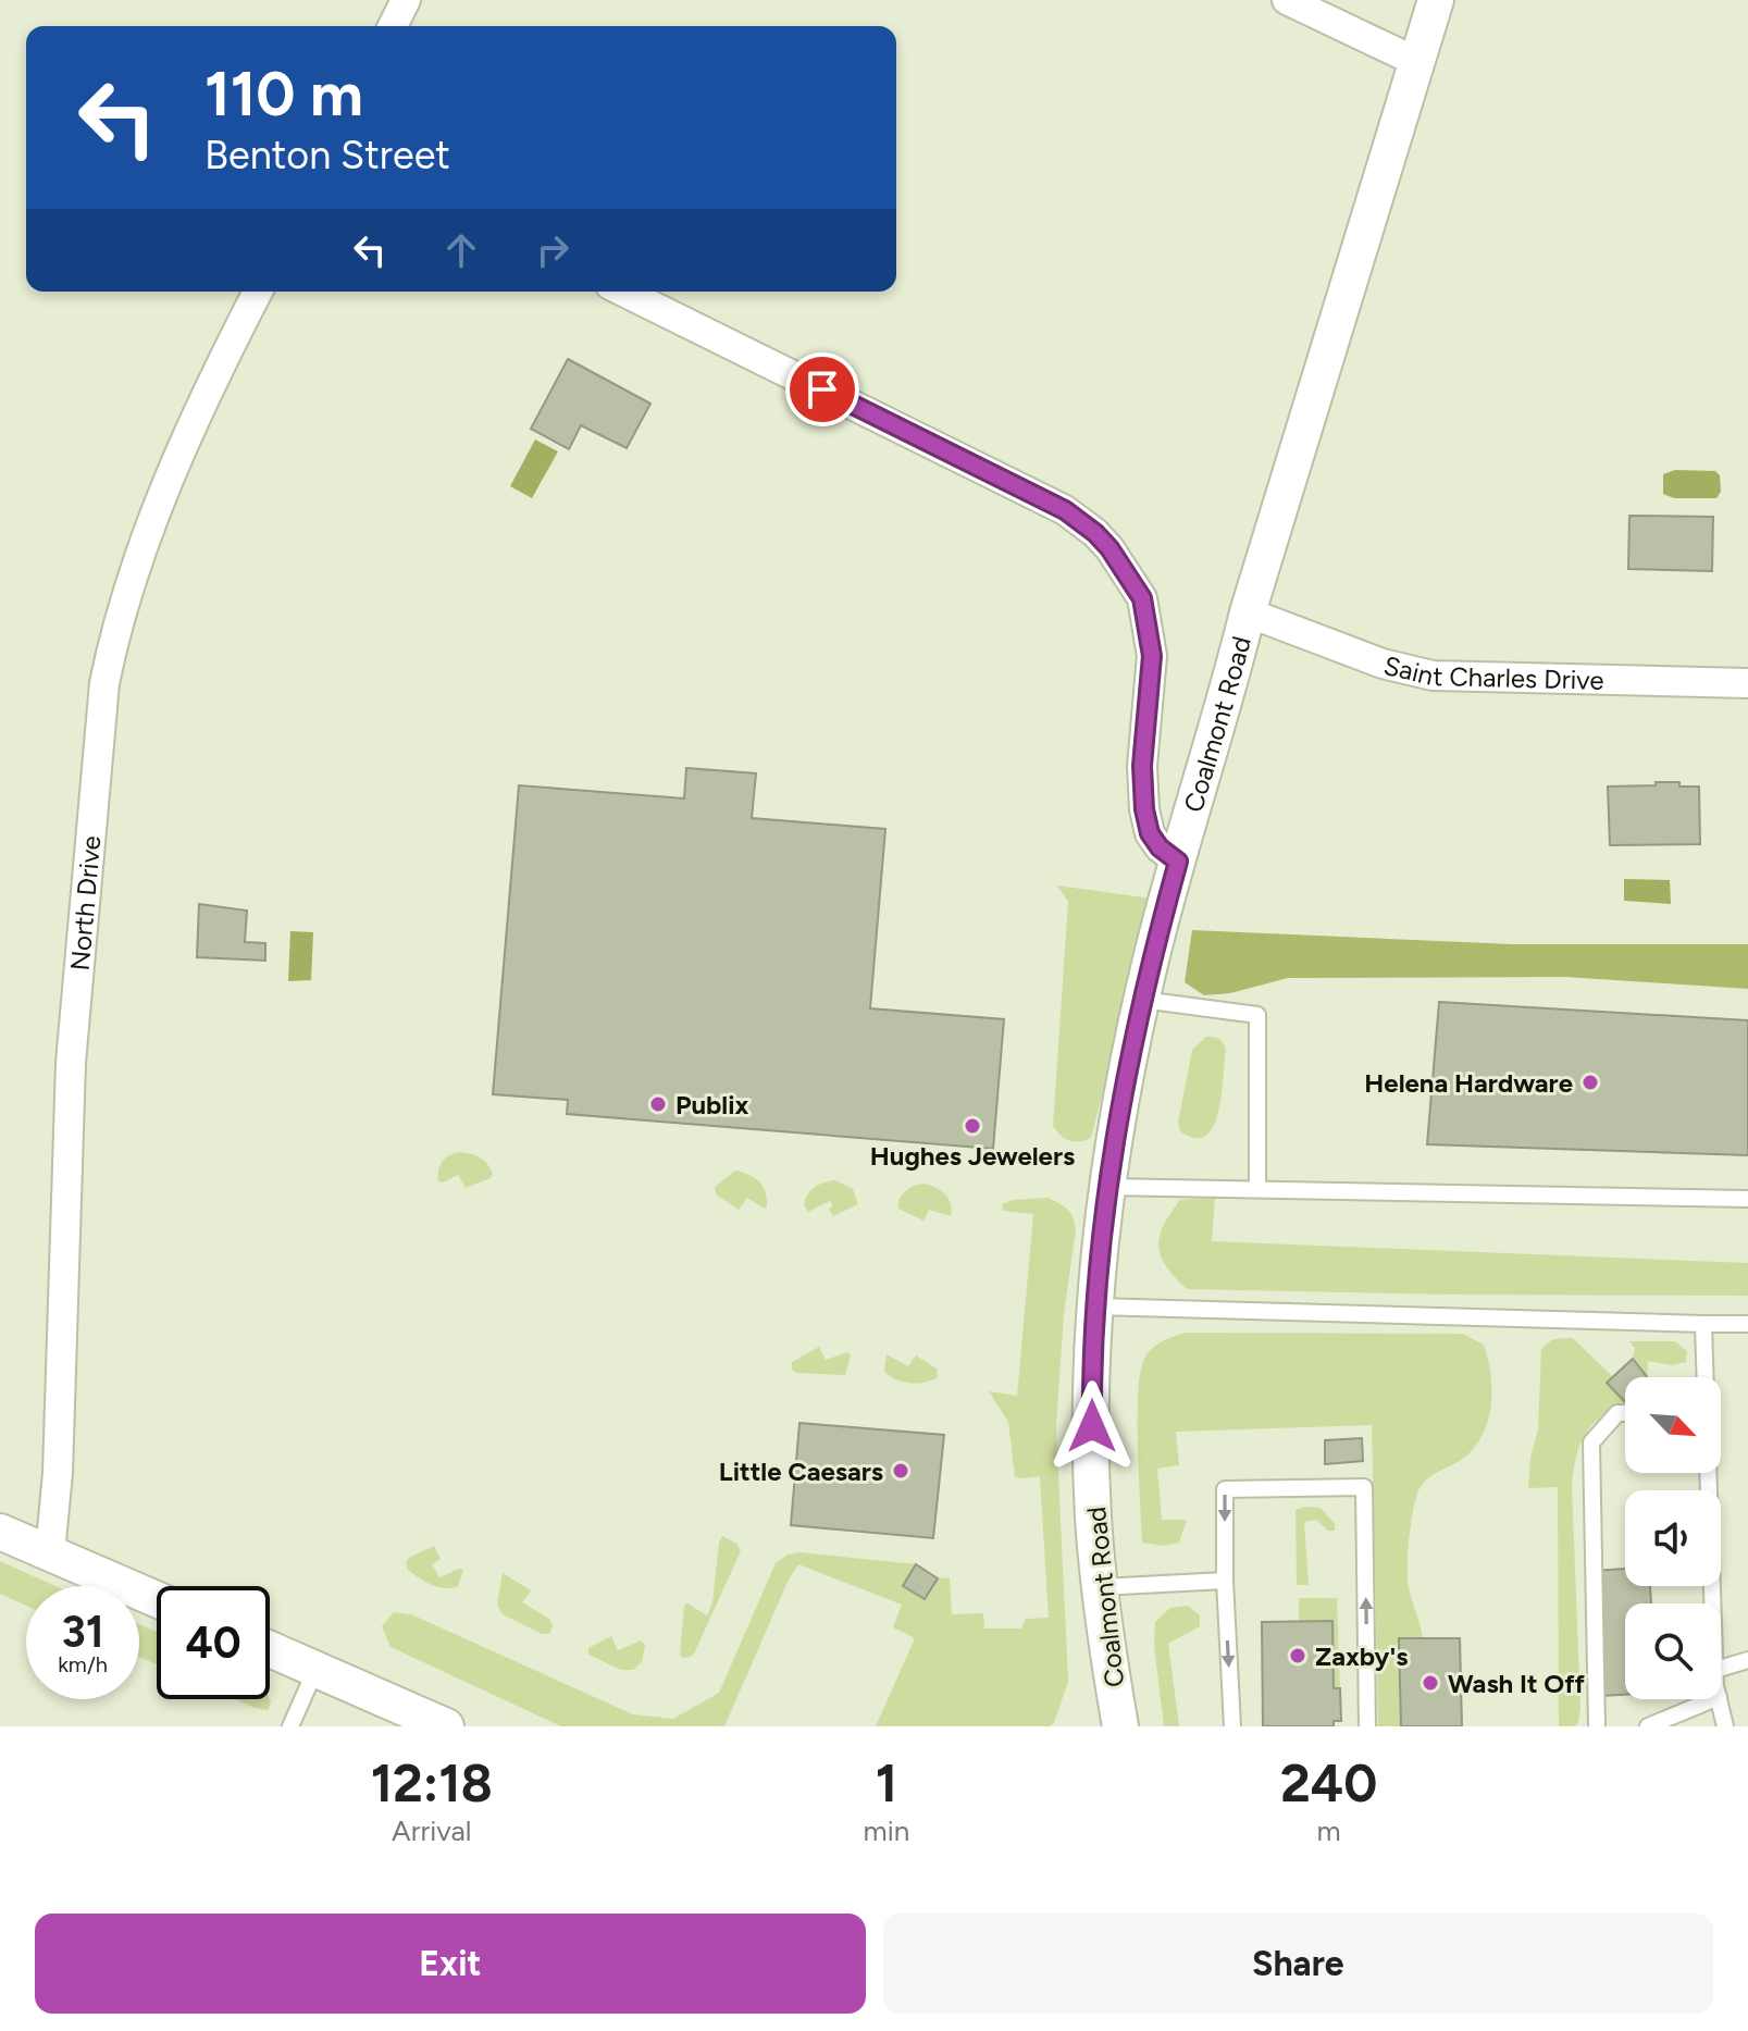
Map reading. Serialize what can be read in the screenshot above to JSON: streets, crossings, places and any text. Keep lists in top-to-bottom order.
{
  "streets": {
    "street": ["Saint Charles Drive", "Coalmont Road", "North Drive"]
  },
  "crossings": [
    ["Saint Charles Drive", "Coalmont Road"]
  ],
  "places": [
    "Helena Hardware",
    "Publix",
    "Hughes Jewelers",
    "Little Caesars",
    "Zaxby's",
    "Wash It Off"
  ],
  "north": "bottom right",
  "page": {
    "turn": ["110 m", "Benton Street"],
    "speed": "31 km/h",
    "limit": "40",
    "eta": [
      "12:18",
      "Arrival",
      "1",
      "min",
      "240",
      "m"
    ],
    "buttons": ["Exit", "Share"]
  }
}
